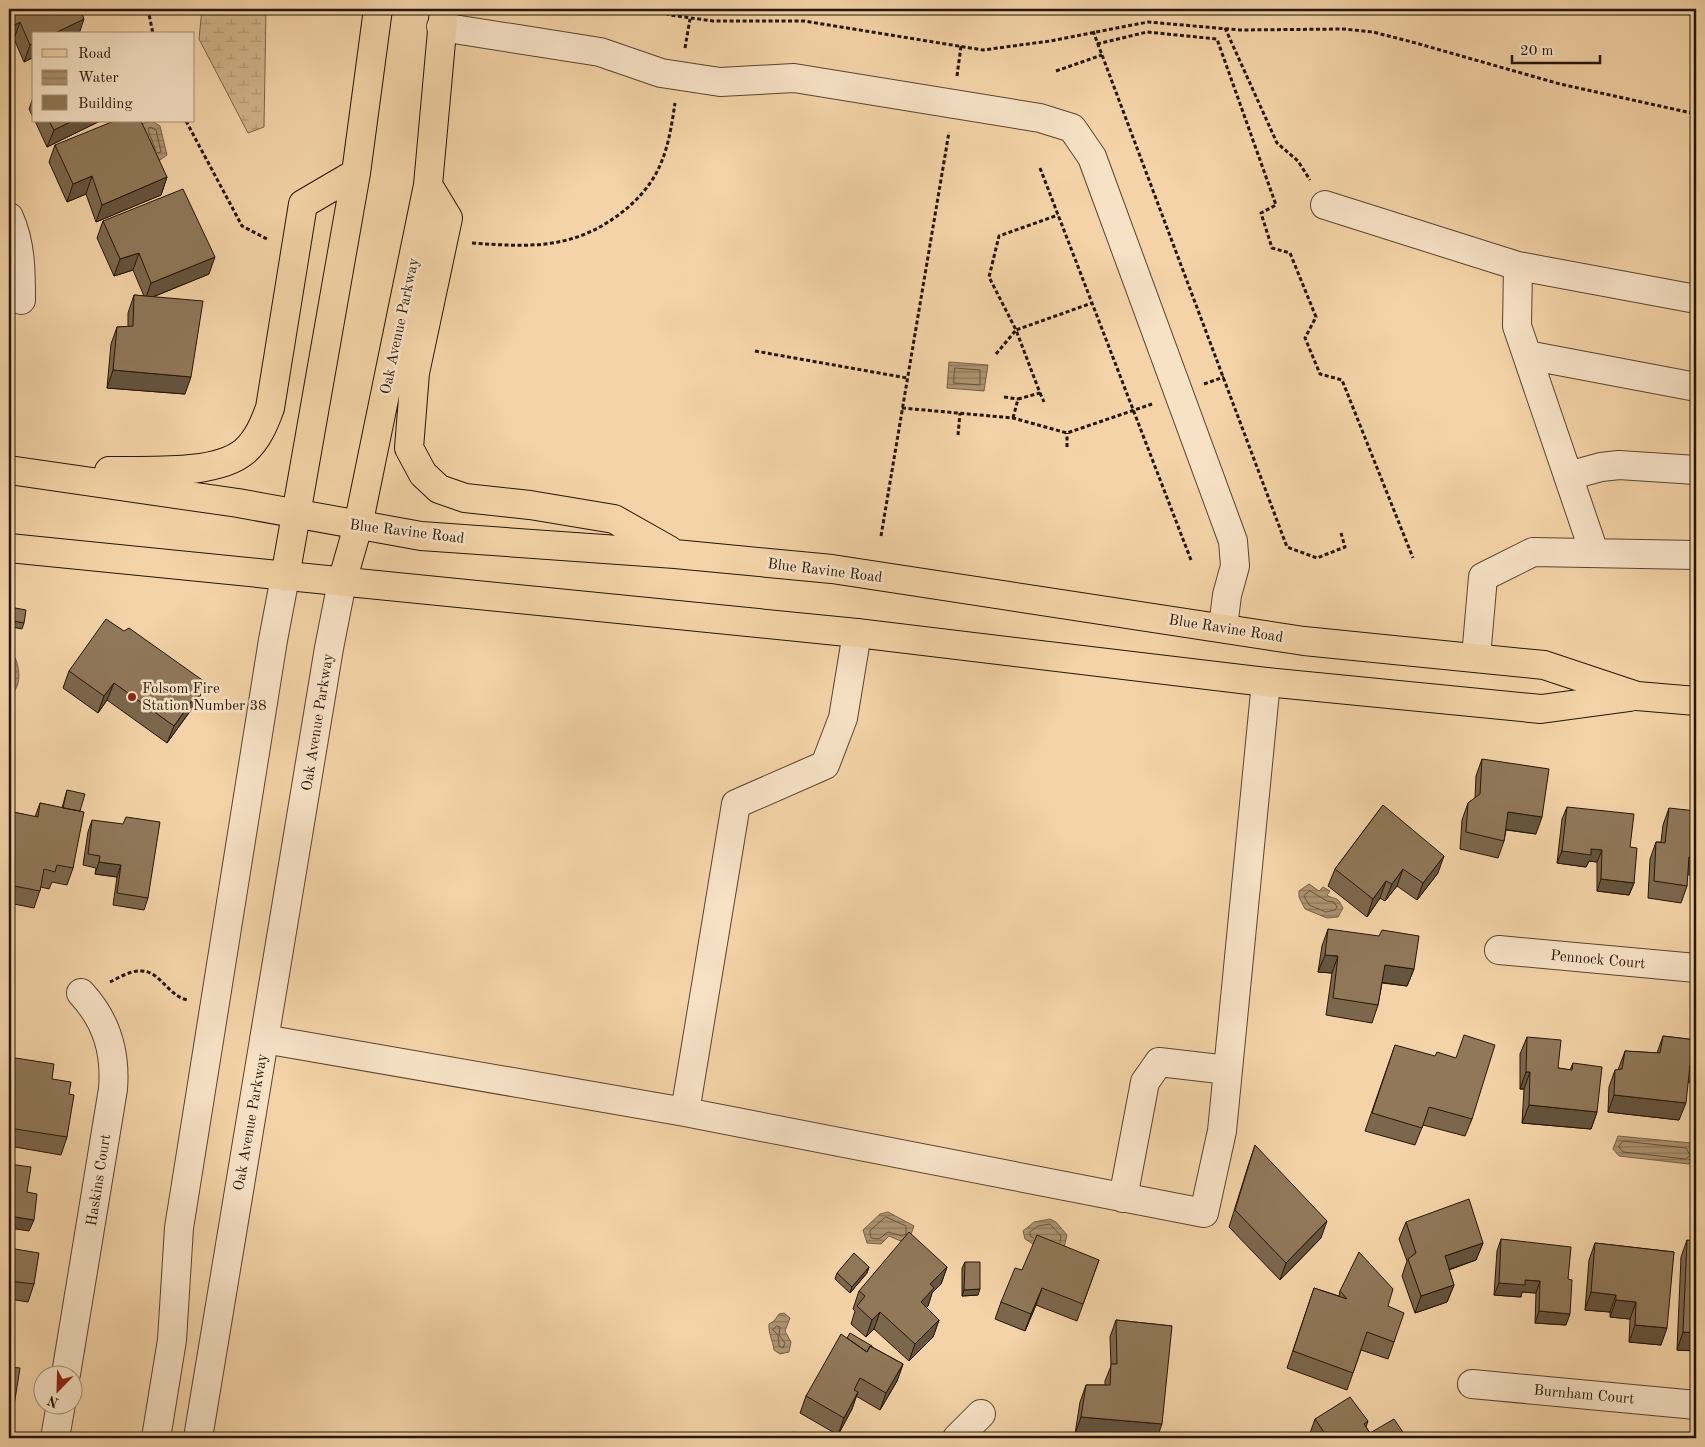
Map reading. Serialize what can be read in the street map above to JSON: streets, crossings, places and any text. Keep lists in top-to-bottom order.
{
  "streets": {
    "main road": ["Oak Avenue Parkway", "Blue Ravine Road"],
    "street": ["Pennock Court", "Haskins Court", "Burnham Court"]
  },
  "crossings": [
    ["Oak Avenue Parkway", "Blue Ravine Road"]
  ],
  "places": ["Folsom Fire Station Number 38"],
  "legend": ["Road", "Water", "Building"],
  "scale_bar": "20 m",
  "north": "bottom left"
}
